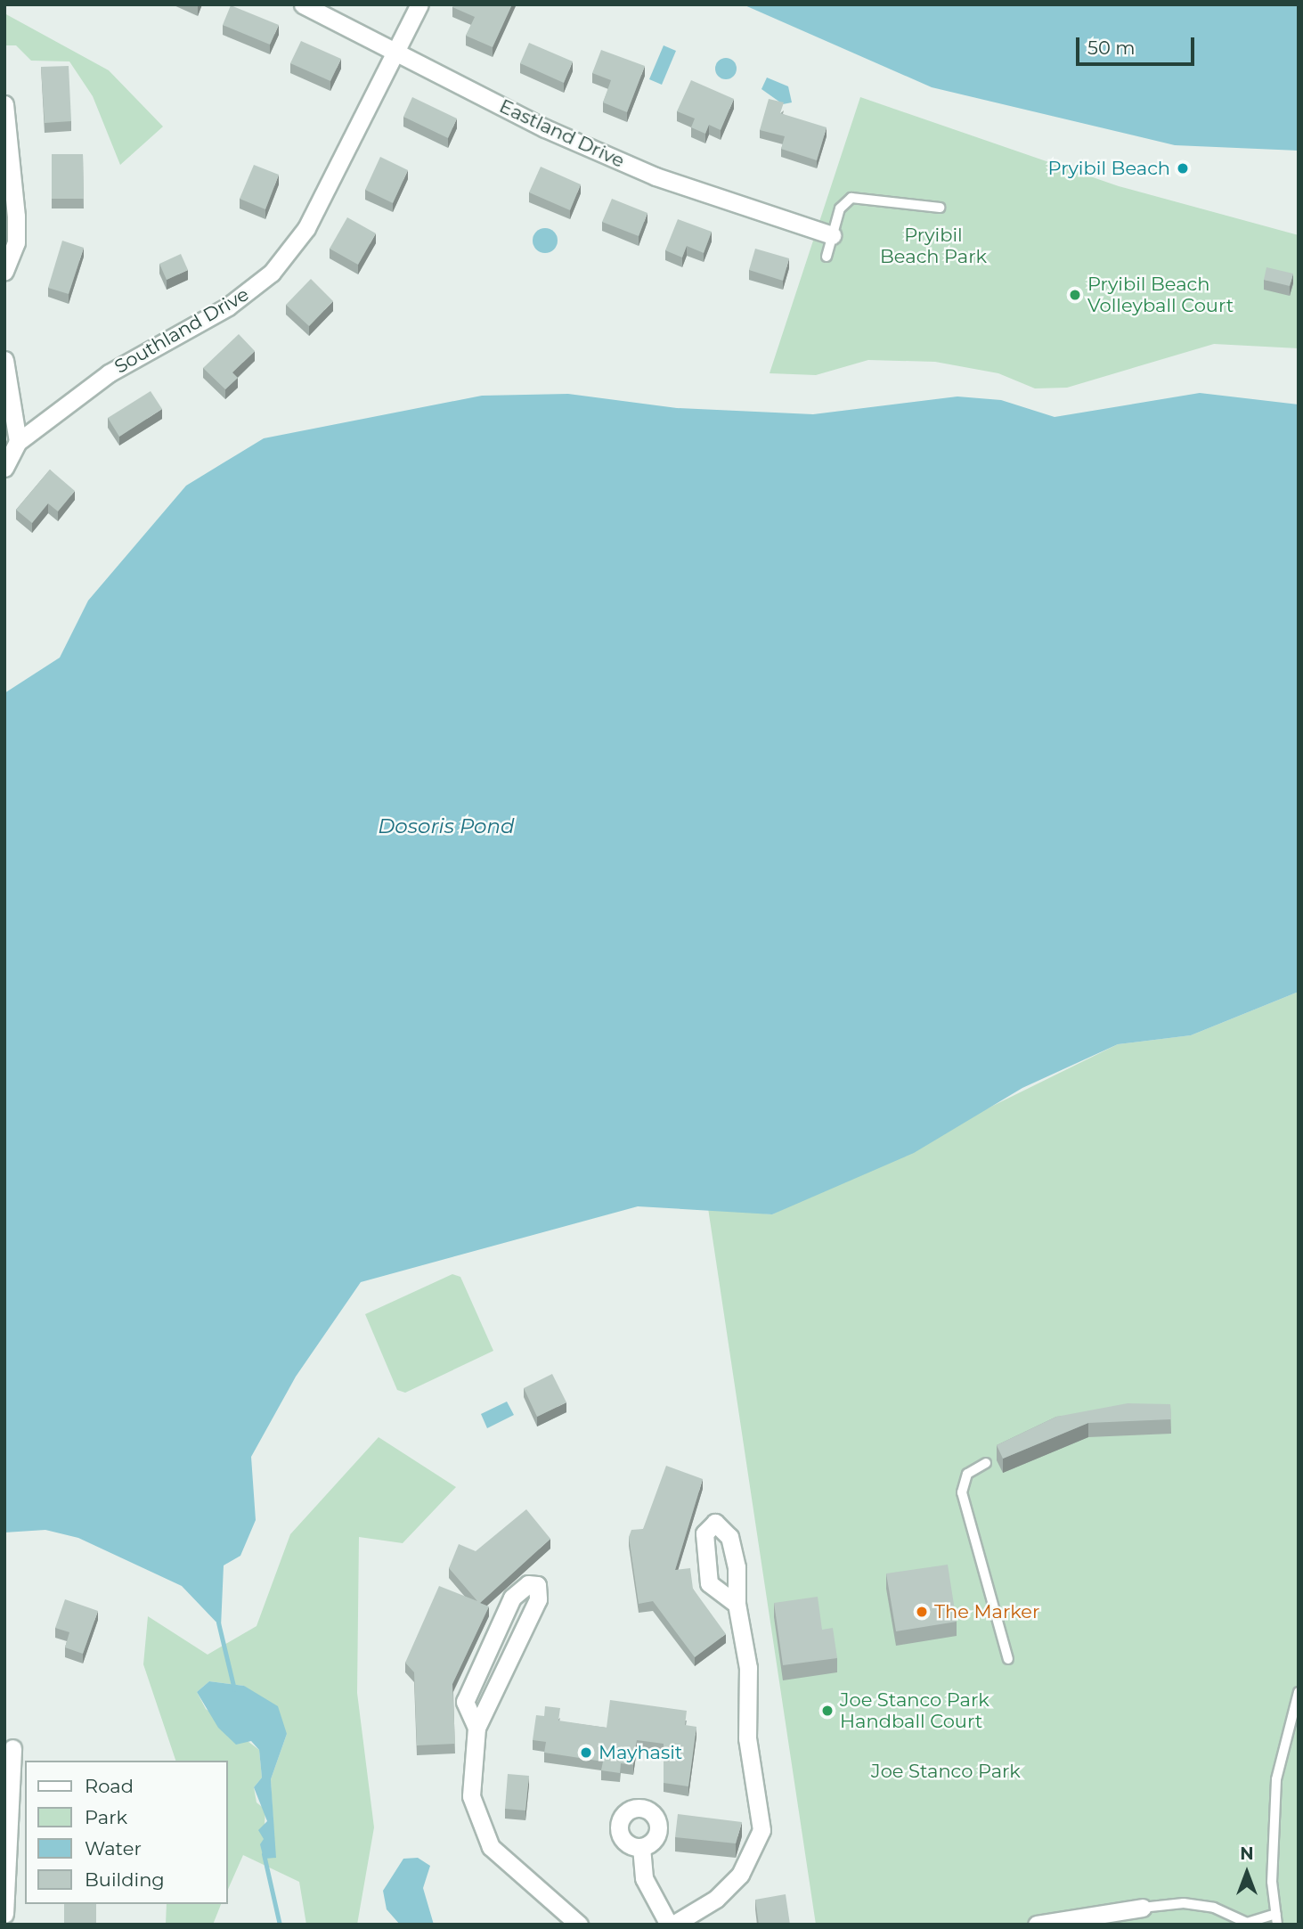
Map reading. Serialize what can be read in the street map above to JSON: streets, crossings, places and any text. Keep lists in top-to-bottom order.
{
  "streets": {
    "street": ["Eastland Drive", "Southland Drive"]
  },
  "crossings": [
    ["Eastland Drive", "Southland Drive"]
  ],
  "water": ["Dosoris Pond"],
  "parks": ["Pryibil Beach Park", "Joe Stanco Park"],
  "places": [
    "Pryibil Beach",
    "Pryibil Beach Volleyball Court",
    "The Marker",
    "Joe Stanco Park Handball Court",
    "Mayhasit"
  ],
  "legend": [
    "Road",
    "Park",
    "Water",
    "Building"
  ],
  "scale_bar": "50 m",
  "north": "top"
}
